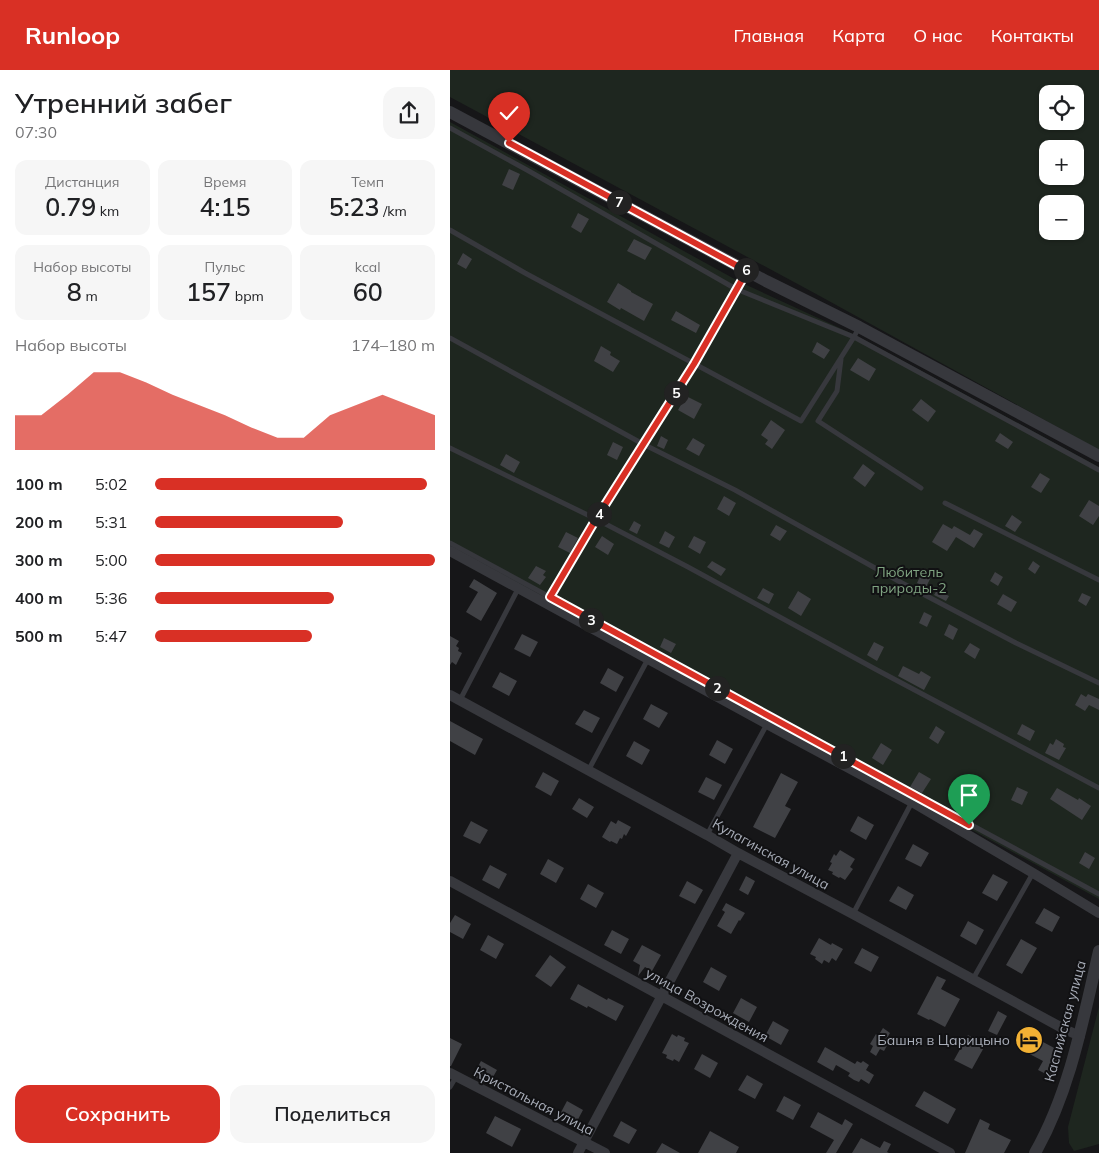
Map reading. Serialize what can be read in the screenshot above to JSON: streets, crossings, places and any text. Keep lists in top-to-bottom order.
{
  "streets": {
    "street": [
      "Кулагинская улица",
      "улица Возрождения",
      "Каспийская улица",
      "Кристальная улица"
    ]
  },
  "crossings": [
    ["Кулагинская улица", "Каспийская улица"]
  ],
  "parks": ["Любитель природы-2"],
  "places": {
    "hotel": ["Башня в Царицыно"]
  },
  "page": {
    "header": "Runloop",
    "nav": [
      "Главная",
      "Карта",
      "О нас",
      "Контакты"
    ],
    "heading": ["Утренний забег", "07:30"],
    "map_buttons": ["+", "−"],
    "stats": [
      ["Дистанция", "0.79 km"],
      ["Время", "4:15"],
      ["Темп", "5:23 /km"],
      ["Набор высоты", "8 m"],
      ["Пульс", "157 bpm"],
      ["kcal", "60"]
    ],
    "pins": [
      "7",
      "6",
      "5",
      "4",
      "3",
      "2",
      "1"
    ],
    "chart": ["Набор высоты", "174–180 m"],
    "list": [
      {
        "name": "100 m",
        "note": "5:02"
      },
      {
        "name": "200 m",
        "note": "5:31"
      },
      {
        "name": "300 m",
        "note": "5:00"
      },
      {
        "name": "400 m",
        "note": "5:36"
      },
      {
        "name": "500 m",
        "note": "5:47"
      }
    ],
    "buttons": ["Сохранить", "Поделиться"]
  }
}
